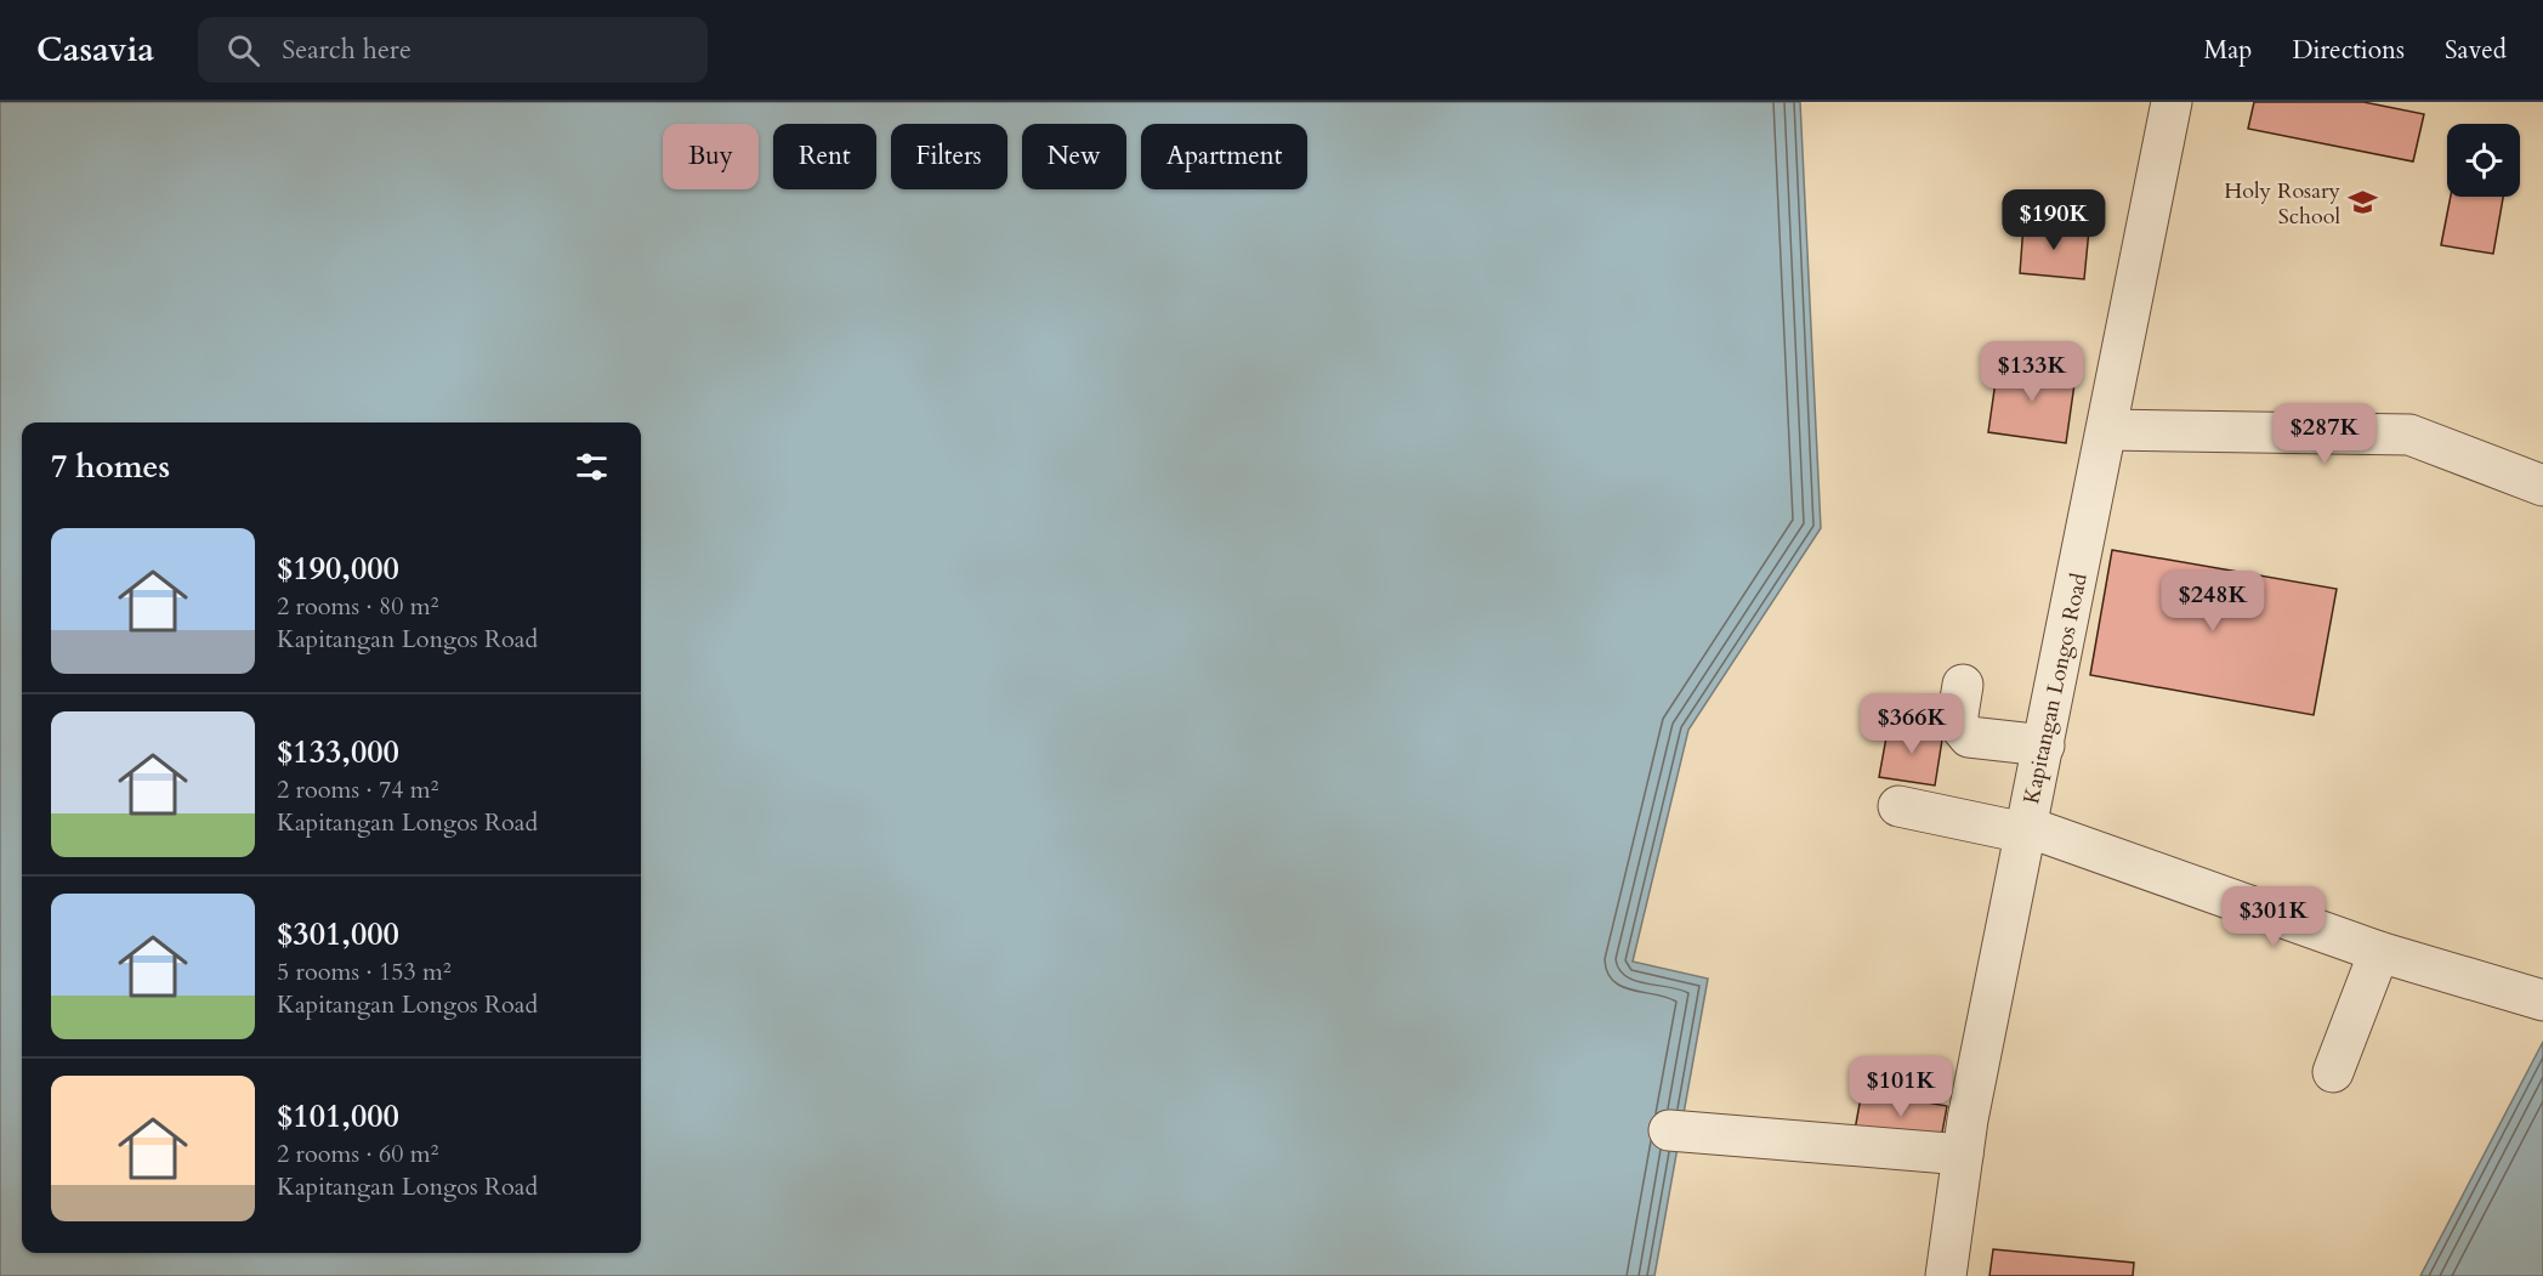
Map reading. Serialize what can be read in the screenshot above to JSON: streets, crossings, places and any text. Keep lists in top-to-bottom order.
{
  "streets": {
    "street": ["Kapitangan Longos Road"]
  },
  "places": {
    "school or university": ["Holy Rosary School"]
  },
  "page": {
    "header": "Casavia",
    "search": "Search here",
    "nav": ["Map", "Directions", "Saved"],
    "chip": [
      "Buy",
      "Rent",
      "Filters",
      "New",
      "Apartment"
    ],
    "price": [
      "$190K",
      "$133K",
      "$287K",
      "$248K",
      "$366K",
      "$301K",
      "$101K"
    ],
    "heading": "7 homes",
    "list": [
      {
        "name": "$190,000",
        "note": "2 rooms · 80 m² · Kapitangan Longos Road"
      },
      {
        "name": "$133,000",
        "note": "2 rooms · 74 m² · Kapitangan Longos Road"
      },
      {
        "name": "$301,000",
        "note": "5 rooms · 153 m² · Kapitangan Longos Road"
      },
      {
        "name": "$101,000",
        "note": "2 rooms · 60 m² · Kapitangan Longos Road"
      }
    ]
  }
}
